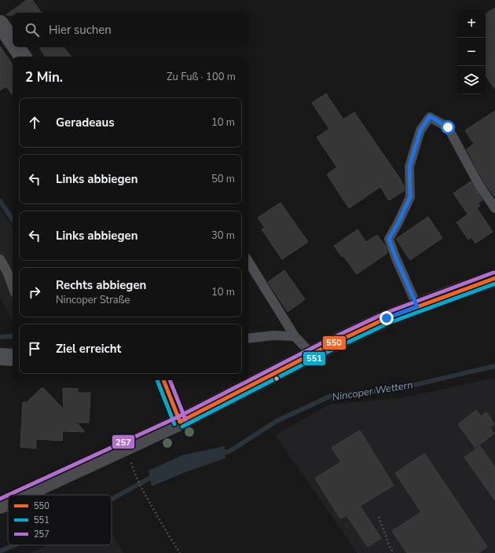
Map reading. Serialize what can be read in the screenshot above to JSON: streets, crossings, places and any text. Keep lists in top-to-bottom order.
{
  "water": ["Nincoper Wettern"],
  "lines": ["transit line 257", "transit line 550", "transit line 551"],
  "legend": ["550", "551", "257"],
  "page": {
    "map_buttons": ["+", "−"],
    "search": "Hier suchen",
    "heading": ["2 Min.", "Zu Fuß · 100 m"],
    "list": [
      ["Geradeaus", "10 m"],
      ["Links abbiegen", "50 m"],
      ["Links abbiegen", "30 m"],
      ["Rechts abbiegen", "Nincoper Straße", "10 m"],
      "Ziel erreicht"
    ]
  }
}
